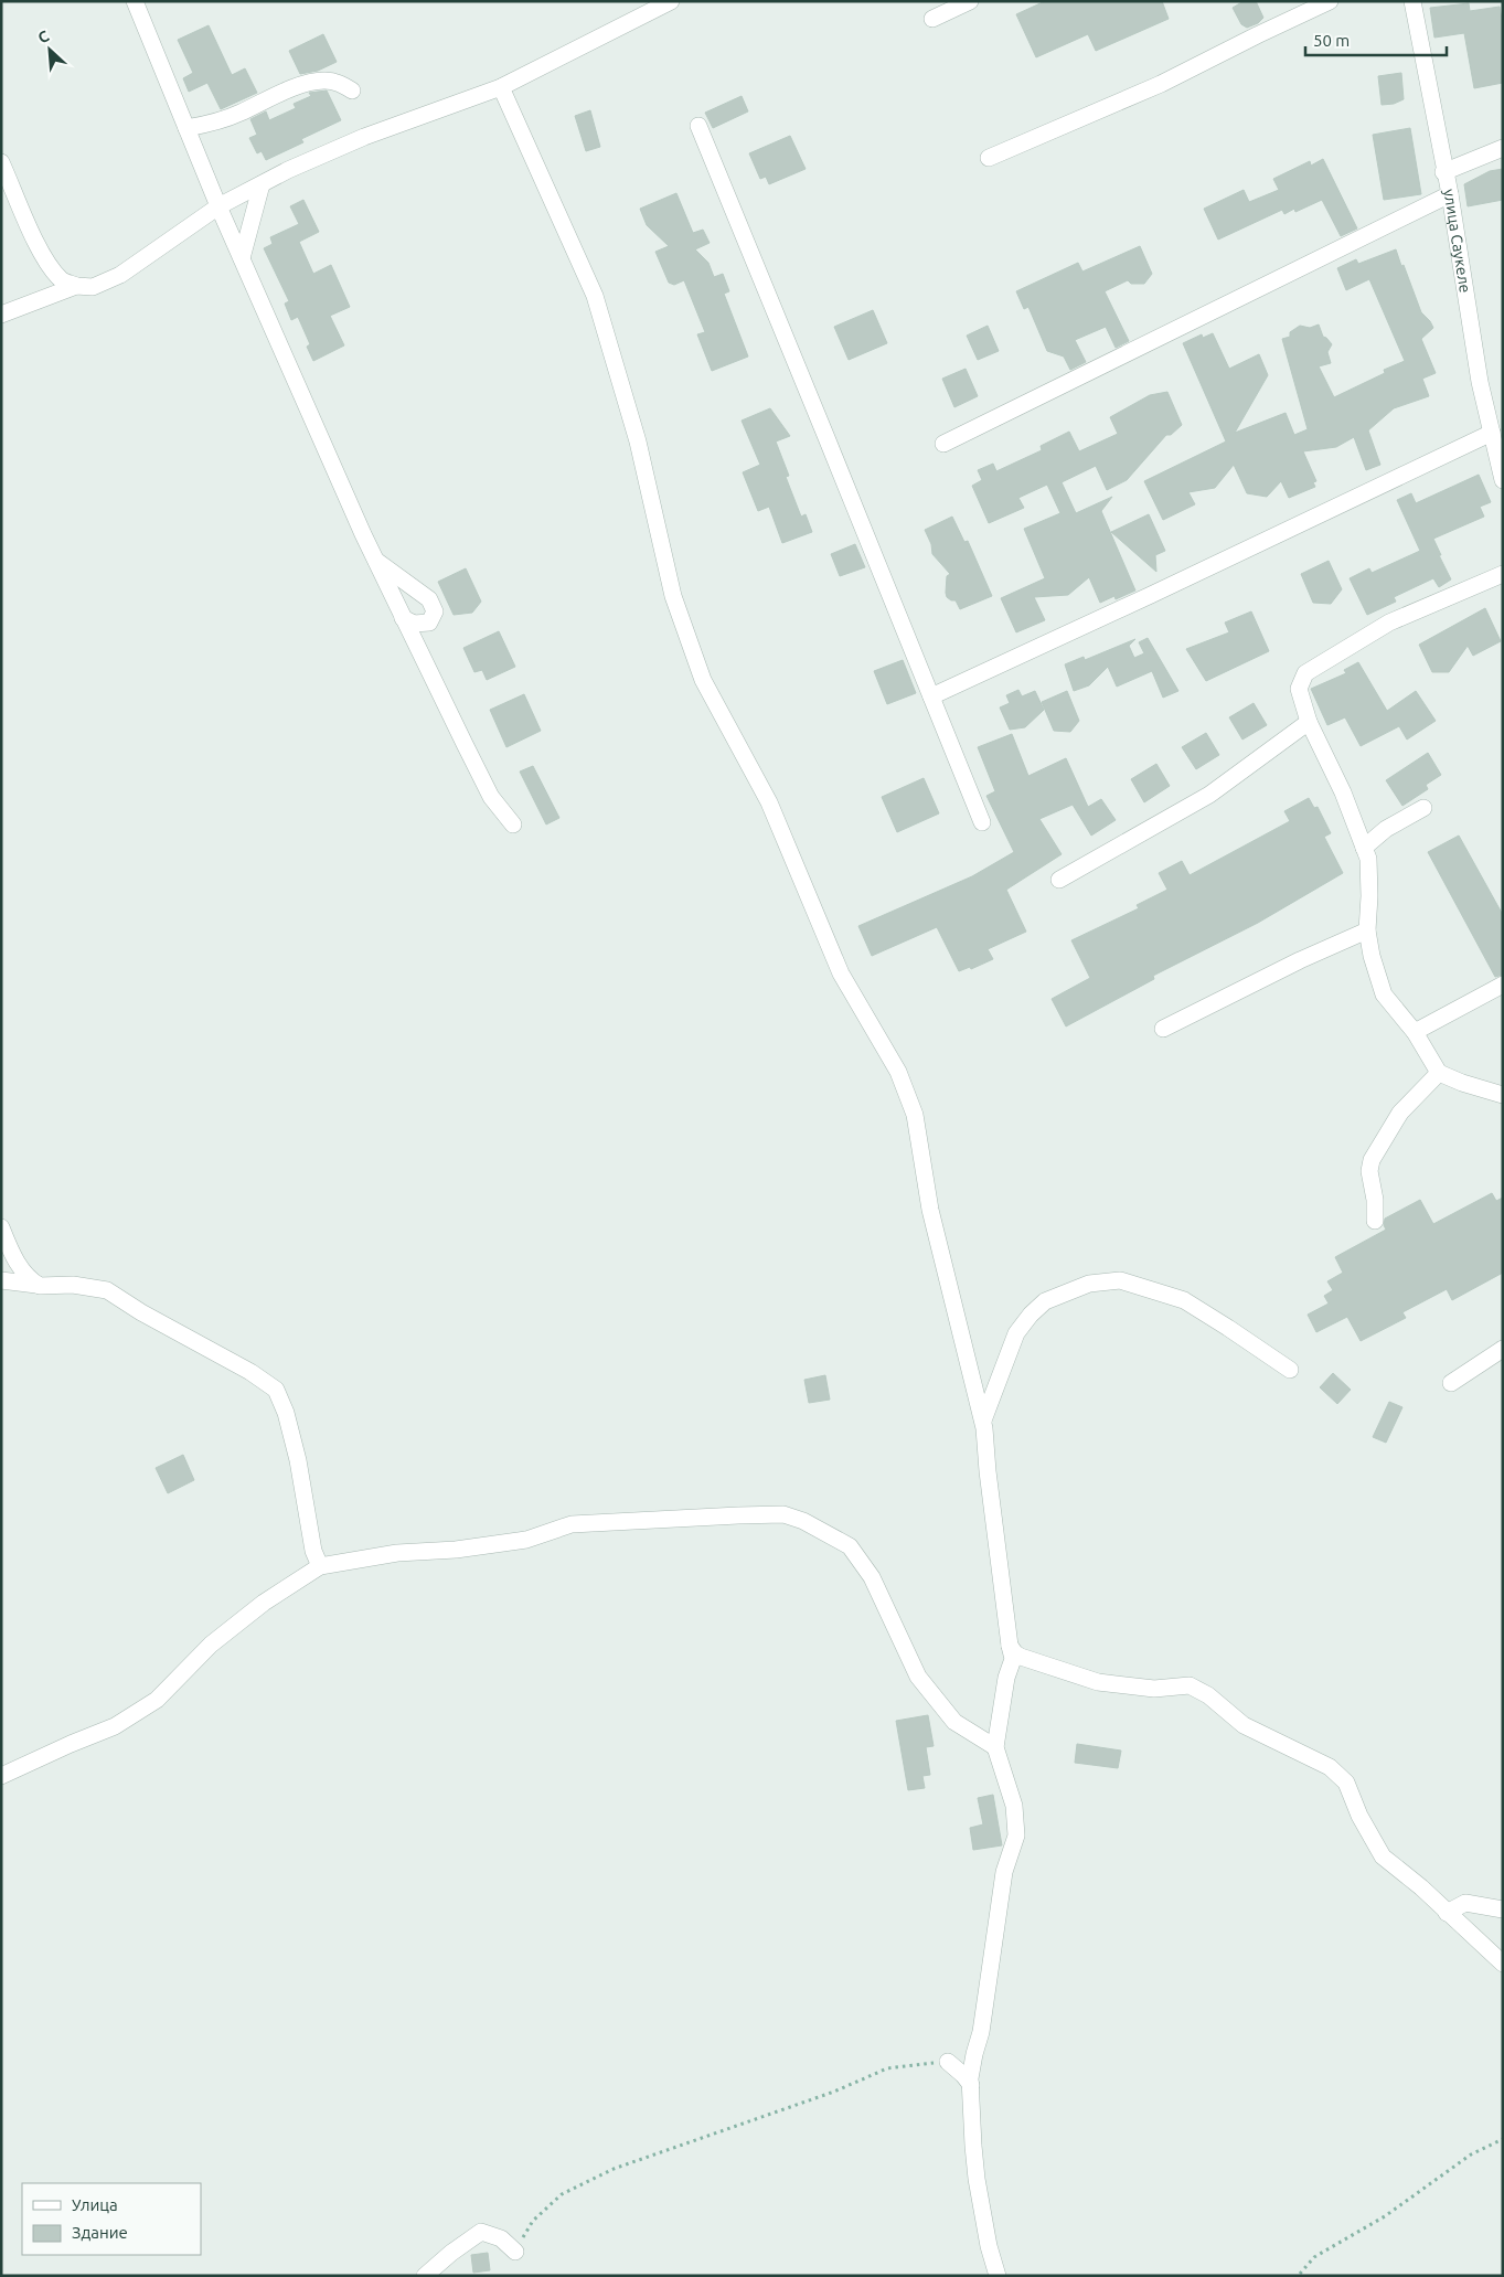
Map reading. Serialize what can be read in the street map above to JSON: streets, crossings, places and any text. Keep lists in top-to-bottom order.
{
  "streets": {
    "street": ["улица Саукеле"]
  },
  "legend": ["Улица", "Здание"],
  "scale_bar": "50 m",
  "north": "top left"
}
